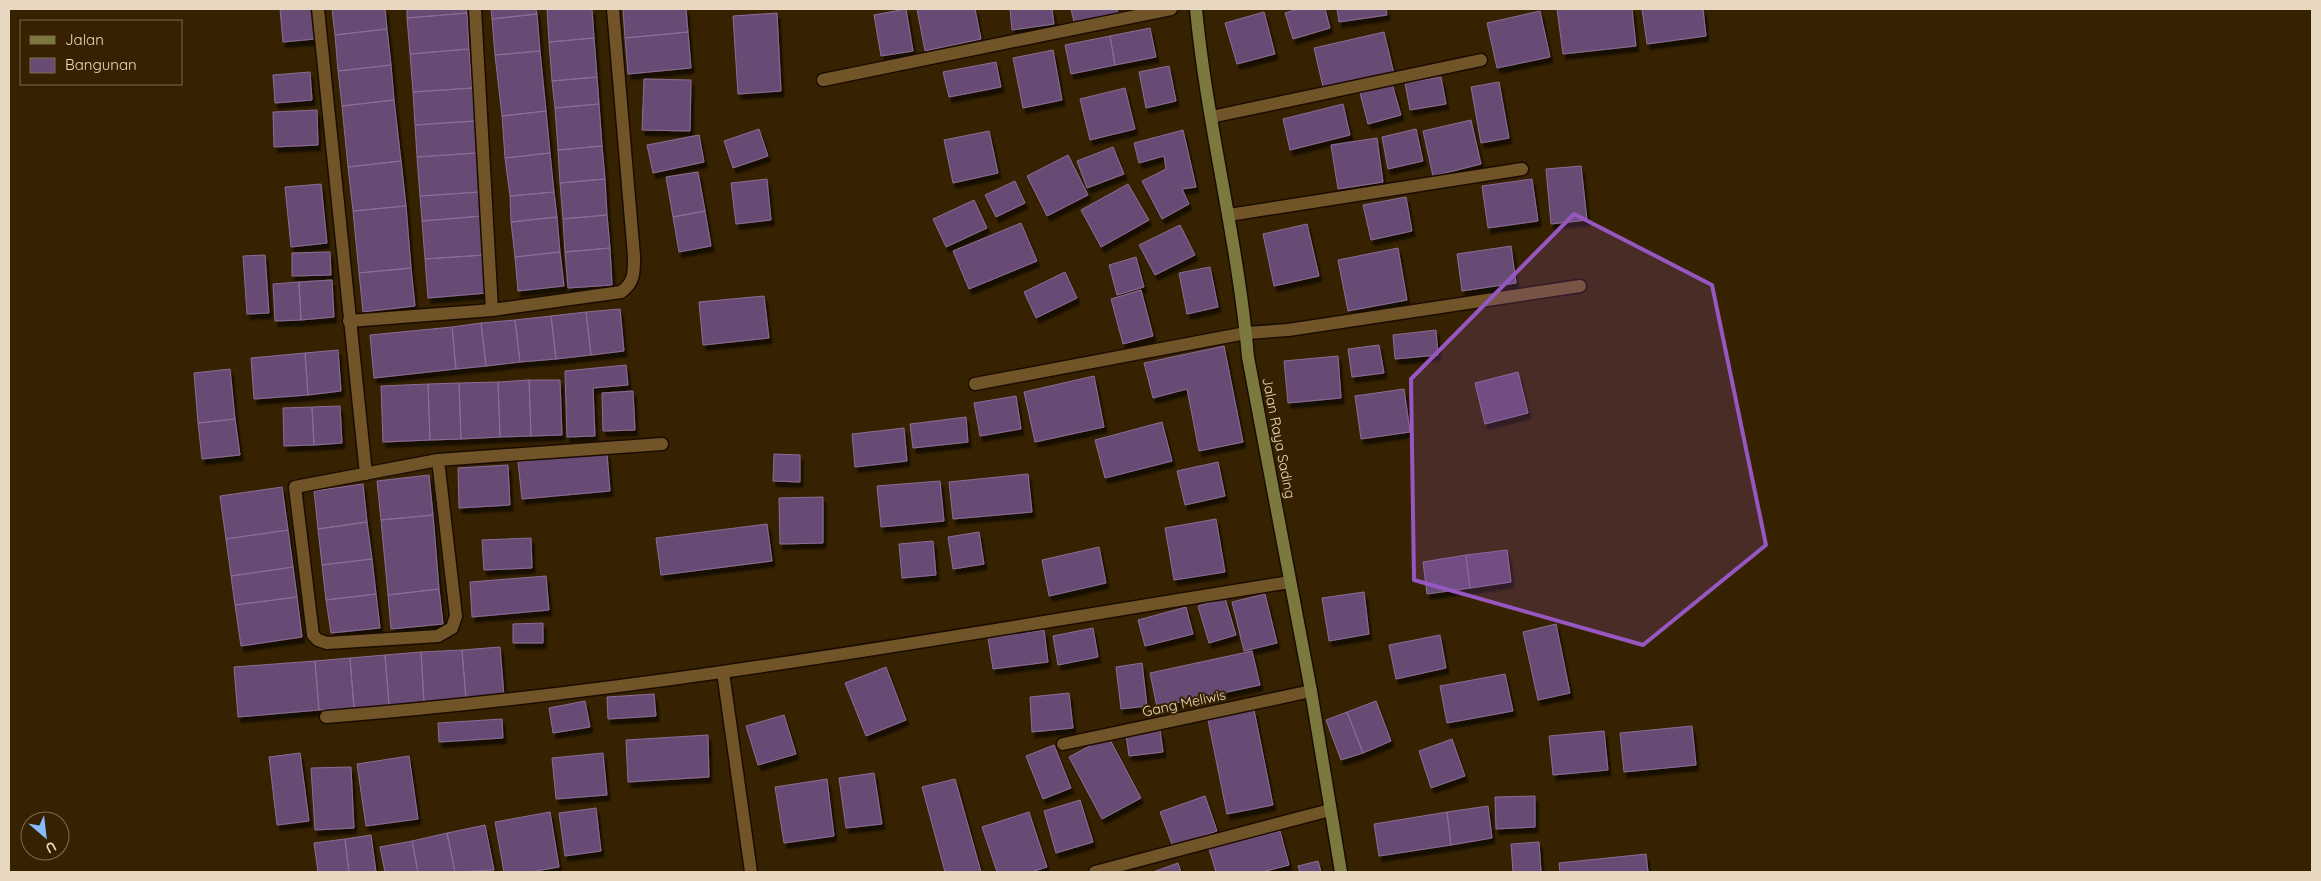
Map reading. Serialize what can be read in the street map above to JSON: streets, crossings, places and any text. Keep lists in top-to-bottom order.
{
  "streets": {
    "street": ["Jalan Raya Sading", "Gang Meliwis"]
  },
  "crossings": [
    ["Jalan Raya Sading", "Gang Meliwis"]
  ],
  "legend": ["Jalan", "Bangunan"],
  "north": "bottom right"
}
